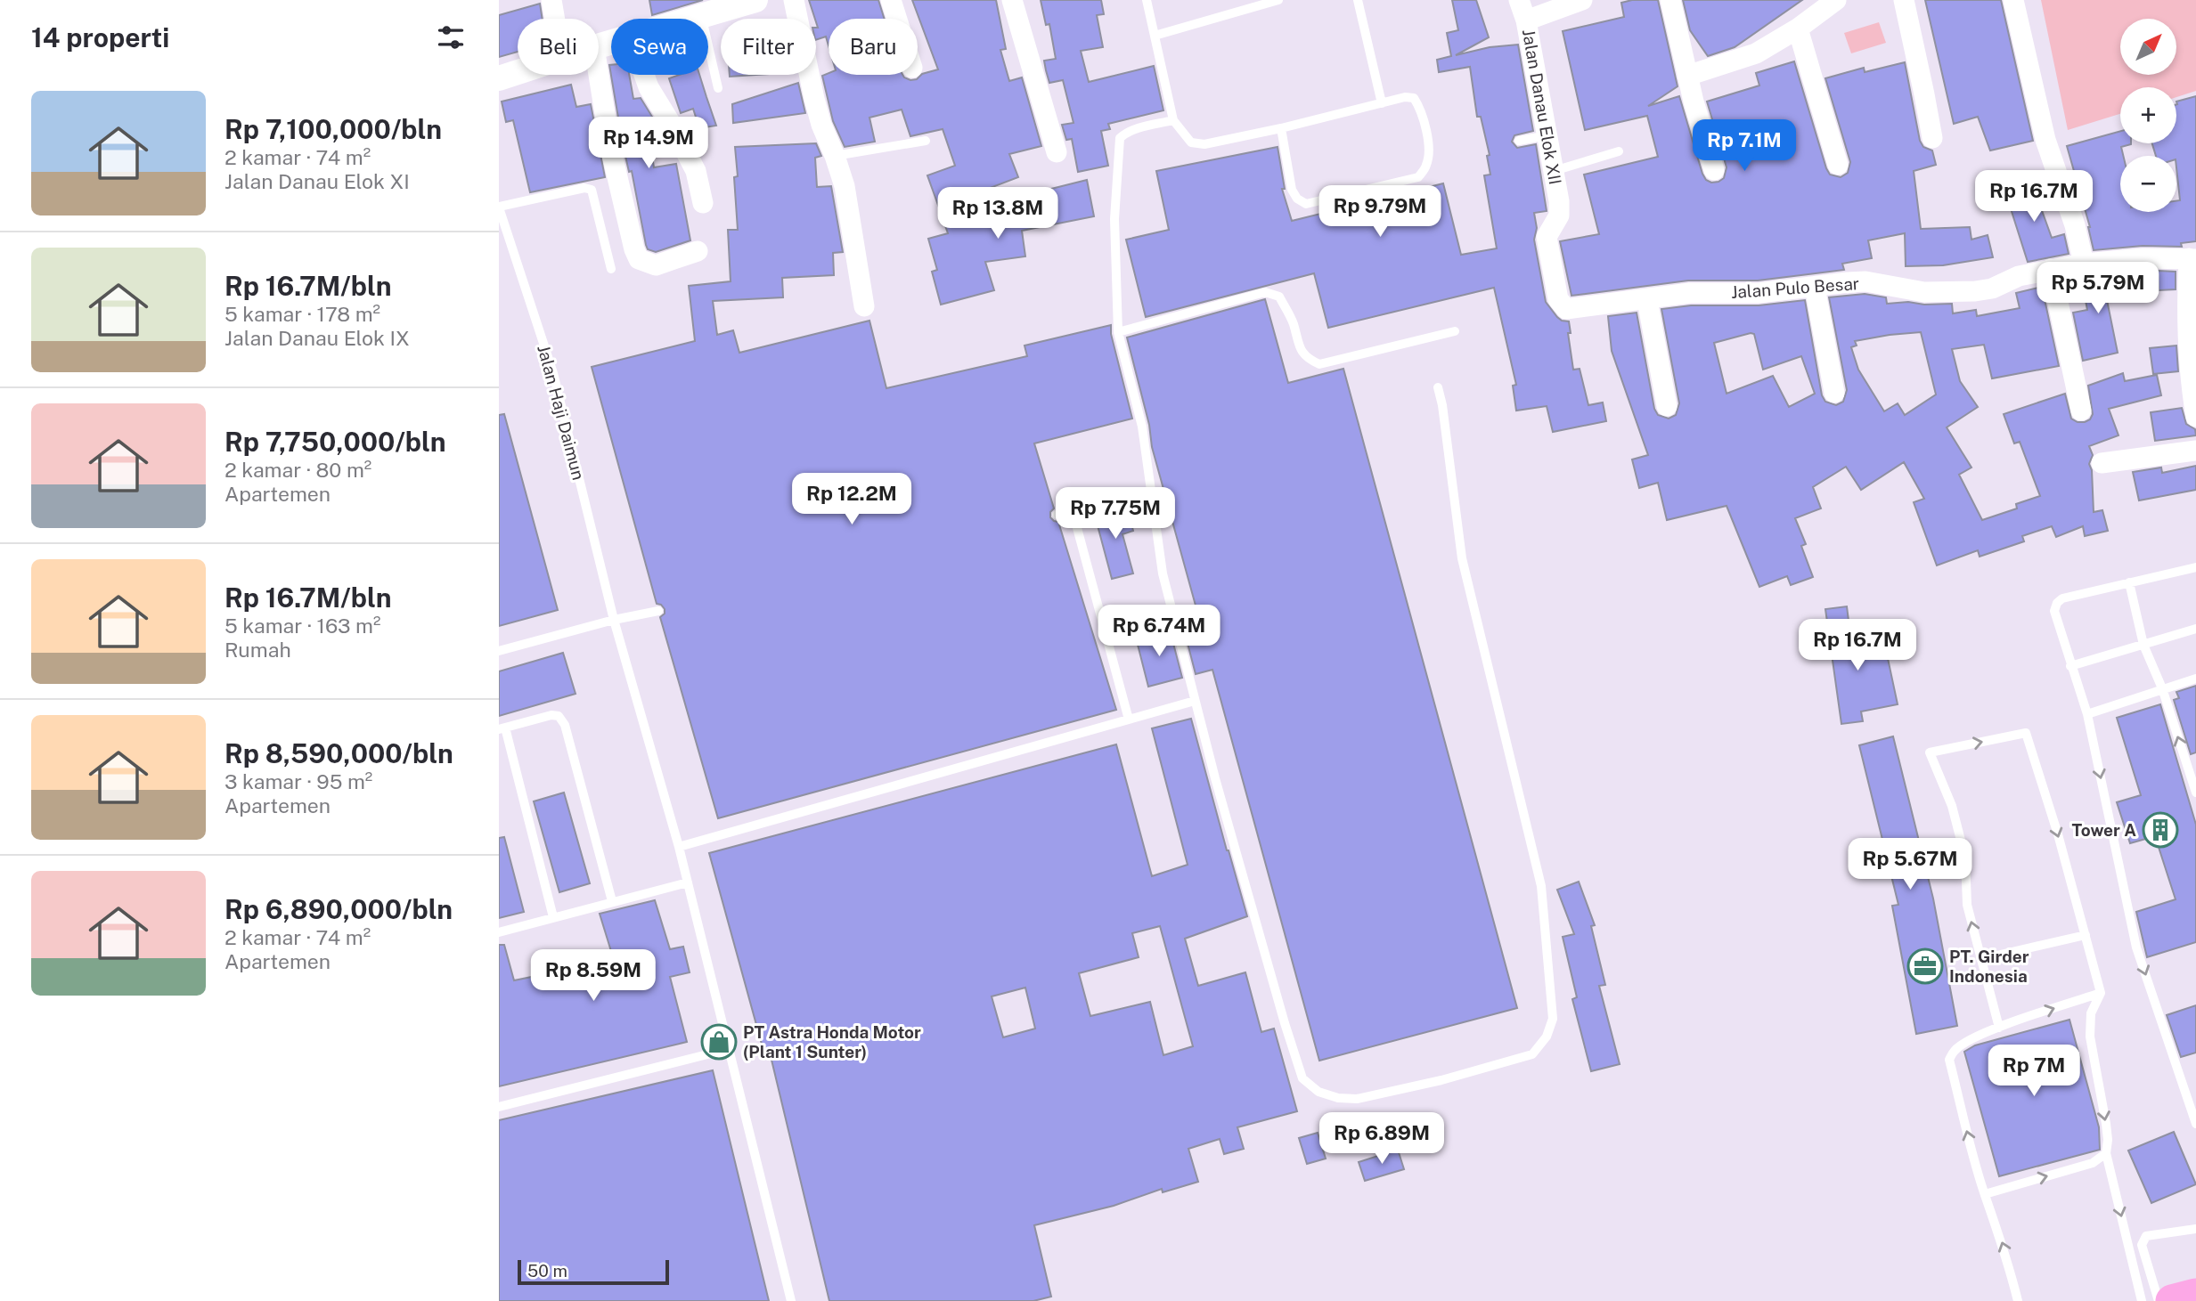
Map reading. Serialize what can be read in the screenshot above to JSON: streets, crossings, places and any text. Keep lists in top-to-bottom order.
{
  "streets": {
    "street": ["Jalan Danau Elok XII", "Jalan Pulo Besar"],
    "lane": ["Jalan Haji Daimun"]
  },
  "crossings": [
    ["Jalan Danau Elok XII", "Jalan Pulo Besar"]
  ],
  "places": {
    "building": ["Tower A"],
    "office": ["PT. Girder Indonesia"],
    "shop": ["PT Astra Honda Motor (Plant 1 Sunter)"]
  },
  "scale_bar": "50 m",
  "north": "top right",
  "page": {
    "heading": "14 properti",
    "map_buttons": ["+", "−"],
    "chip": [
      "Beli",
      "Sewa",
      "Filter",
      "Baru"
    ],
    "list": [
      {
        "name": "Rp 7,100,000/bln",
        "note": "2 kamar · 74 m² · Jalan Danau Elok XI"
      },
      {
        "name": "Rp 16.7M/bln",
        "note": "5 kamar · 178 m² · Jalan Danau Elok IX"
      },
      {
        "name": "Rp 7,750,000/bln",
        "note": "2 kamar · 80 m² · Apartemen"
      },
      {
        "name": "Rp 16.7M/bln",
        "note": "5 kamar · 163 m² · Rumah"
      },
      {
        "name": "Rp 8,590,000/bln",
        "note": "3 kamar · 95 m² · Apartemen"
      },
      {
        "name": "Rp 6,890,000/bln",
        "note": "2 kamar · 74 m² · Apartemen"
      }
    ],
    "price": [
      "Rp 14.9M",
      "Rp 7.1M",
      "Rp 16.7M",
      "Rp 9.79M",
      "Rp 13.8M",
      "Rp 5.79M",
      "Rp 12.2M",
      "Rp 7.75M",
      "Rp 6.74M",
      "Rp 16.7M",
      "Rp 5.67M",
      "Rp 8.59M",
      "Rp 7M",
      "Rp 6.89M"
    ],
    "scale": "50 m"
  }
}
